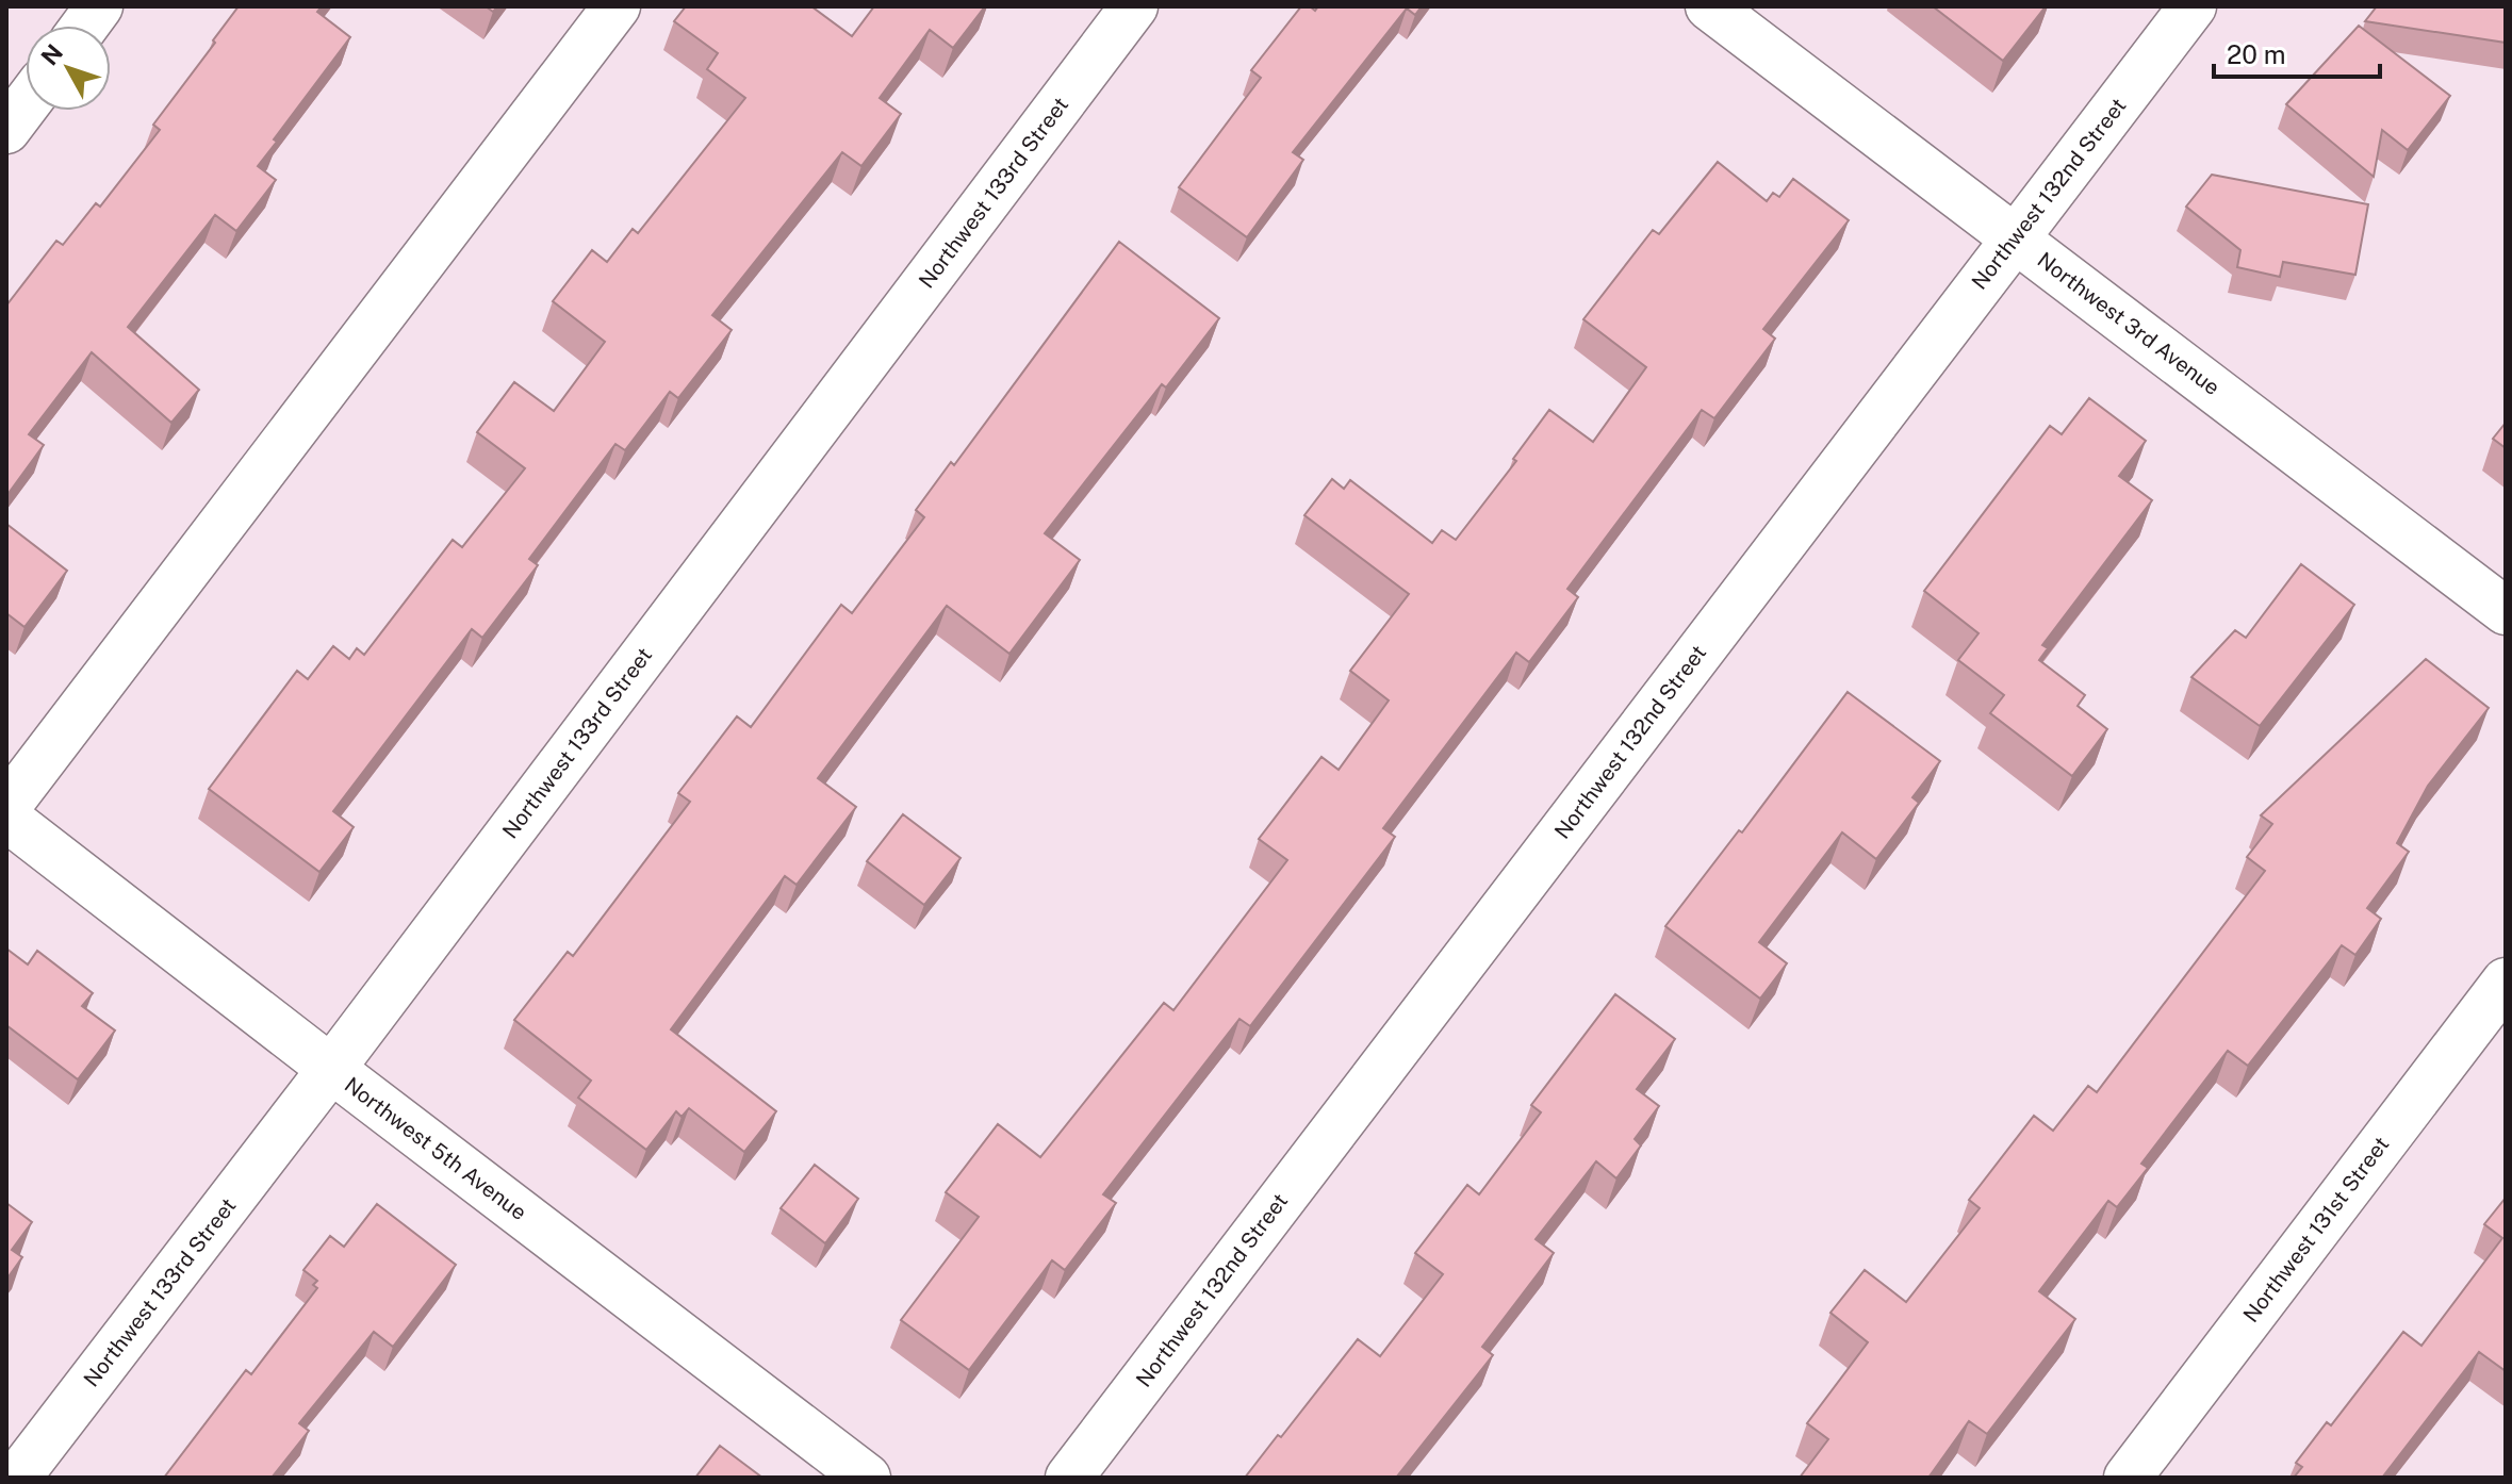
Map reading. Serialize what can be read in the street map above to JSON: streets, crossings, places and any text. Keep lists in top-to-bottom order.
{
  "streets": {
    "street": [
      "Northwest 133rd Street",
      "Northwest 132nd Street",
      "Northwest 3rd Avenue",
      "Northwest 5th Avenue",
      "Northwest 131st Street"
    ]
  },
  "crossings": [
    ["Northwest 133rd Street", "Northwest 5th Avenue"],
    ["Northwest 132nd Street", "Northwest 3rd Avenue"]
  ],
  "scale_bar": "20 m",
  "north": "top left"
}
